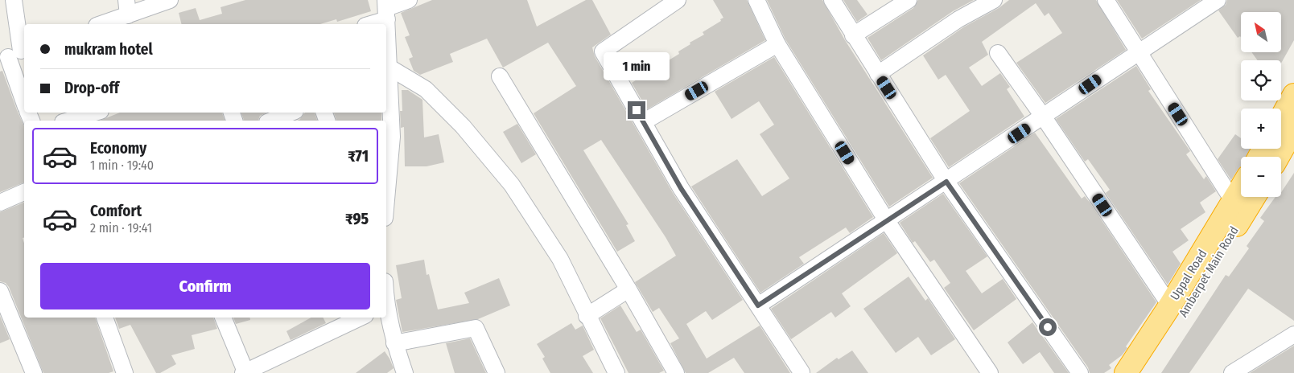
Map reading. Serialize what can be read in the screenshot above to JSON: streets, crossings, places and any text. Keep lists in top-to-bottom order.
{
  "streets": {
    "highway": ["Amberpet Main Road", "Uppal Road"]
  },
  "crossings": [
    ["Amberpet Main Road", "Uppal Road"]
  ],
  "north": "top left",
  "page": {
    "map_buttons": ["+", "−"],
    "banner": ["mukram hotel", "Drop-off"],
    "bubble": "1 min",
    "list": [
      {
        "name": "Economy",
        "note": "1 min · 19:40",
        "value": "₹71"
      },
      {
        "name": "Comfort",
        "note": "2 min · 19:41",
        "value": "₹95"
      }
    ],
    "buttons": "Confirm"
  }
}
